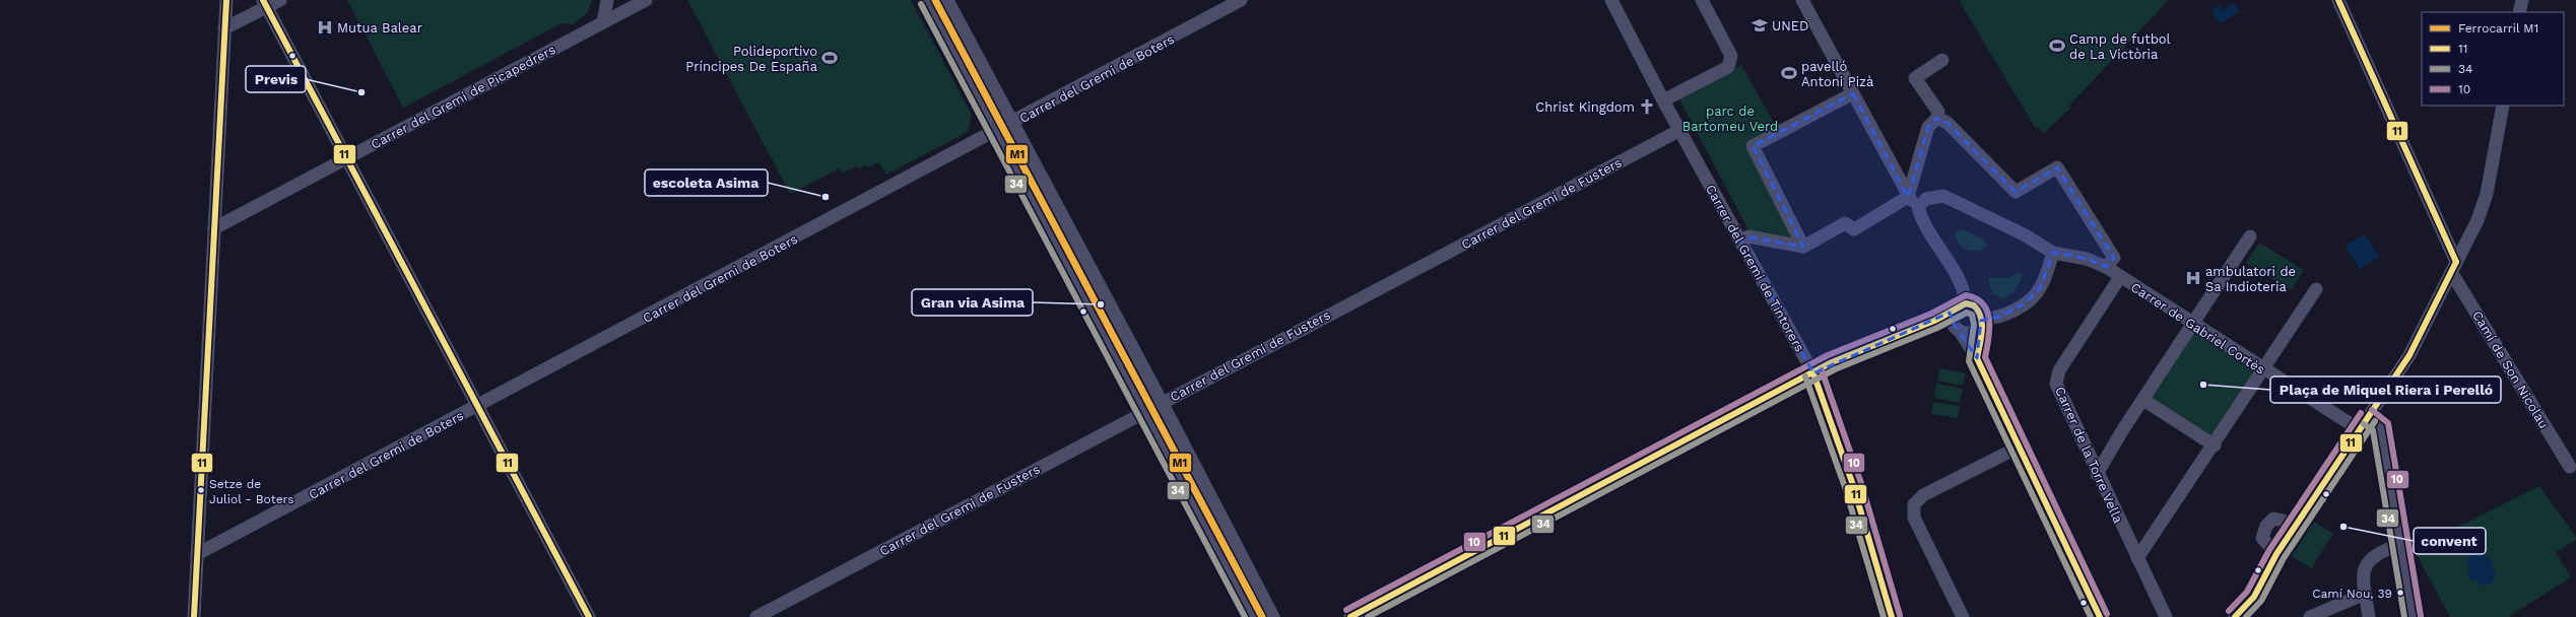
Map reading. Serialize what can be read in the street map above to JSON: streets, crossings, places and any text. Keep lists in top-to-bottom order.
{
  "streets": {
    "street": [
      "Carrer del Gremi de Boters",
      "Carrer del Gremi de Picapedrers",
      "Carrer del Gremi de Fusters",
      "Carrer del Gremi de Tintorers",
      "Carrer de Gabriel Cortès",
      "Camí de Son Nicolau",
      "Carrer de la Torre Vella"
    ]
  },
  "crossings": [
    ["Carrer del Gremi de Fusters", "Carrer del Gremi de Tintorers"],
    ["Carrer de Gabriel Cortès", "Carrer de la Torre Vella"]
  ],
  "parks": ["parc de Bartomeu Verd"],
  "places": {
    "school or university": ["UNED"],
    "hospital": ["Mutua Balear", "ambulatori de Sa Indioteria"],
    "sports": ["Camp de futbol de La Victòria", "Polideportivo Príncipes De España", "pavelló Antoni Pizà"],
    "other": [
      "Previs",
      "escoleta Asima",
      "Gran via Asima",
      "Plaça de Miquel Riera i Perelló",
      "Setze de Juliol - Boters",
      "convent",
      "Camí Nou, 39"
    ],
    "church": ["Christ Kingdom"]
  },
  "lines": [
    "rail line M1",
    "transit line 11",
    "transit line 34",
    "transit line 10"
  ],
  "legend": [
    "Ferrocarril M1",
    "11",
    "34",
    "10"
  ]
}
